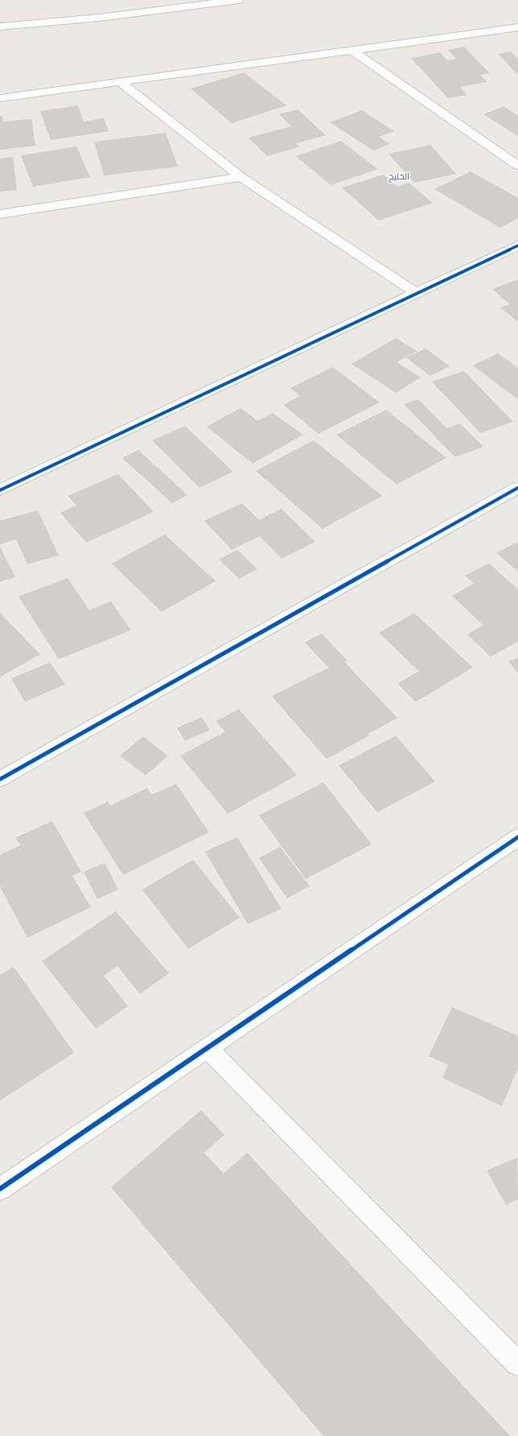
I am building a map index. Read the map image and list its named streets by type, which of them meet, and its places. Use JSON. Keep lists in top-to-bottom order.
{
  "districts": ["الخليج"]
}
